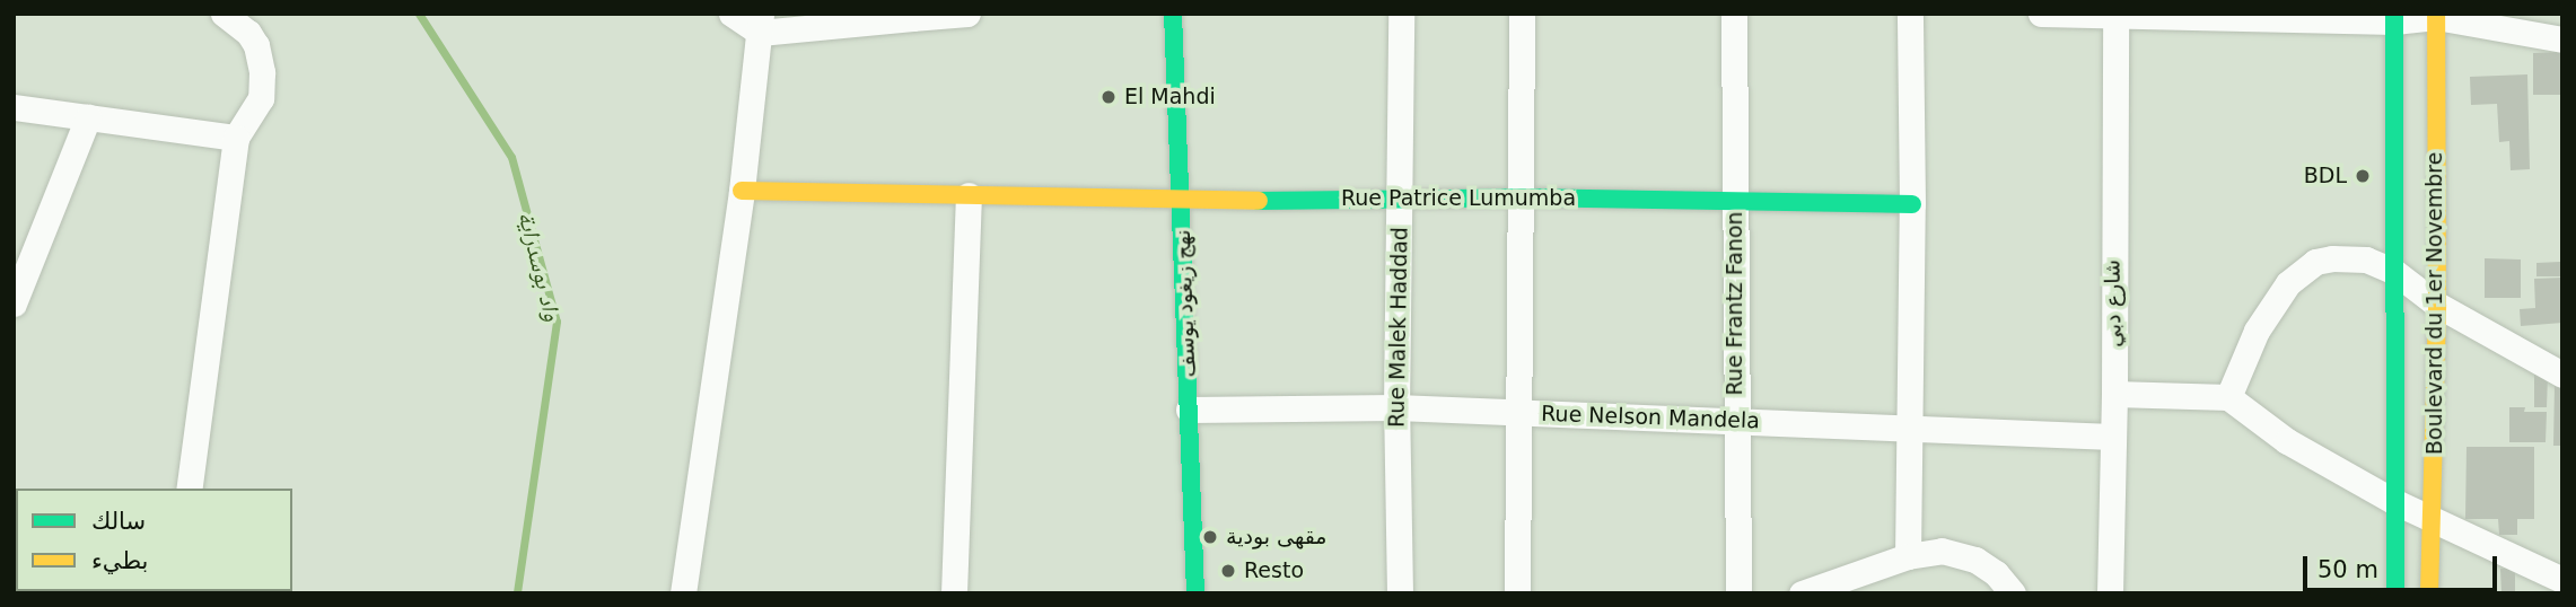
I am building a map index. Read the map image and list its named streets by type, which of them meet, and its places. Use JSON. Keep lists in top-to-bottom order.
{
  "streets": {
    "main road": ["Rue Patrice Lumumba", "نهج زيغود يوسف", "Boulevard du 1er Novembre"],
    "street": [
      "Rue Frantz Fanon",
      "شارع دبي",
      "Rue Malek Haddad",
      "Rue Nelson Mandela"
    ]
  },
  "crossings": [
    ["Rue Patrice Lumumba", "نهج زيغود يوسف"],
    ["Rue Patrice Lumumba", "Rue Frantz Fanon"],
    ["Rue Patrice Lumumba", "Rue Malek Haddad"],
    ["نهج زيغود يوسف", "Rue Nelson Mandela"],
    ["Rue Frantz Fanon", "Rue Nelson Mandela"],
    ["شارع دبي", "Rue Nelson Mandela"],
    ["Rue Malek Haddad", "Rue Nelson Mandela"]
  ],
  "water": ["واد بوسدراية"],
  "places": [
    "El Mahdi",
    "BDL",
    "مقهى بودية",
    "Resto"
  ],
  "legend": ["سالك", "بطيء"],
  "scale_bar": "50 m"
}
